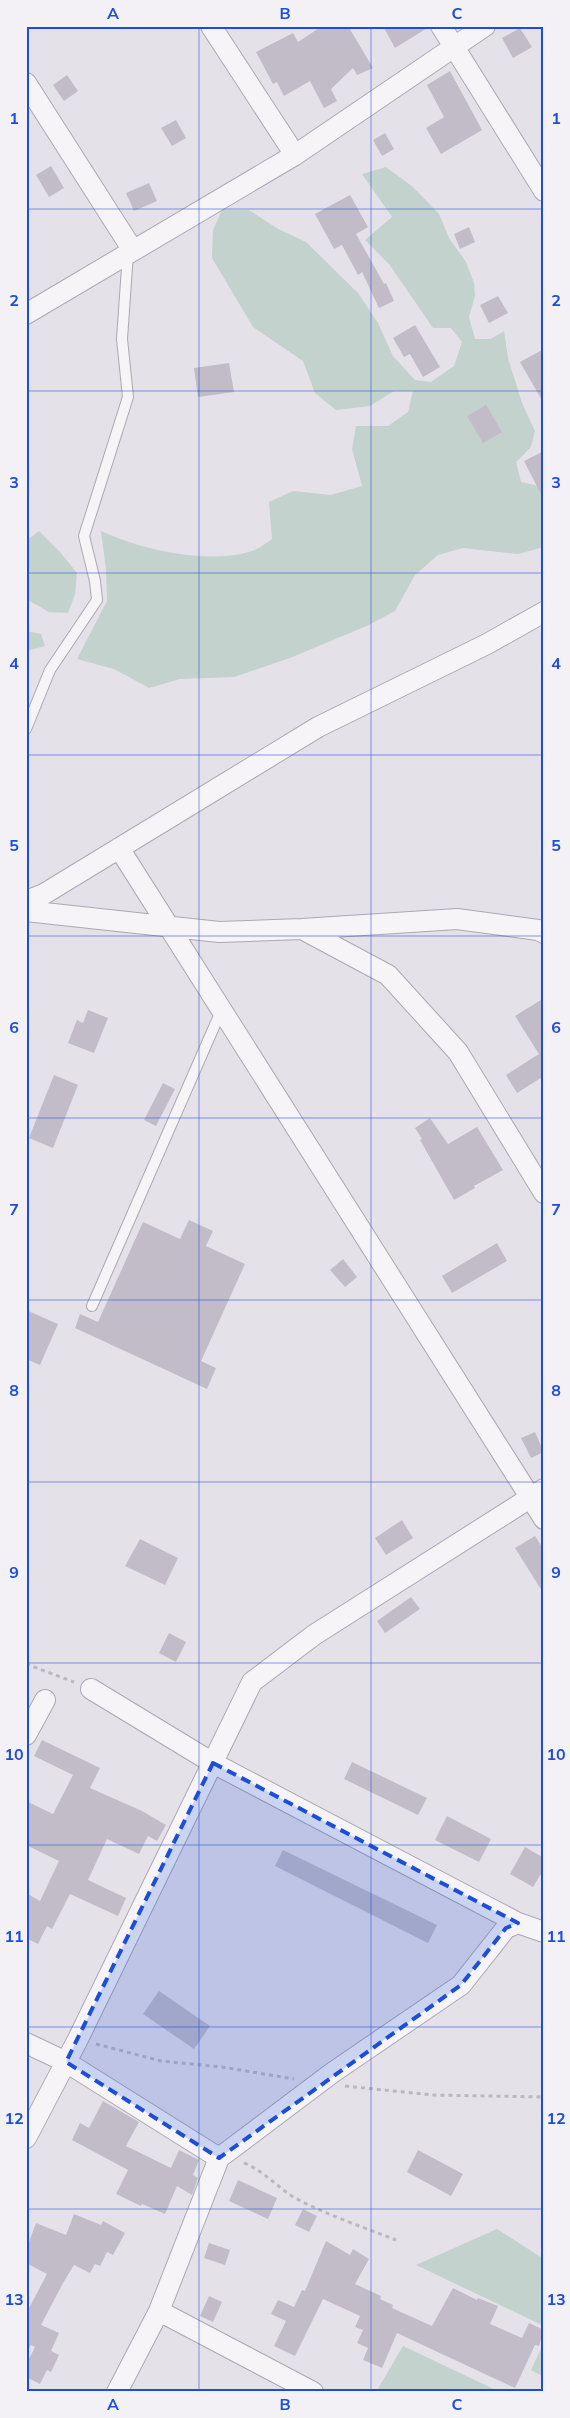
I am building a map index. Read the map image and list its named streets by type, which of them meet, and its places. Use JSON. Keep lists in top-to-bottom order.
{
  "grid": {
    "columns": ["A", "B", "C"],
    "rows": [
      "1",
      "2",
      "3",
      "4",
      "5",
      "6",
      "7",
      "8",
      "9",
      "10",
      "11",
      "12",
      "13"
    ]
  }
}
